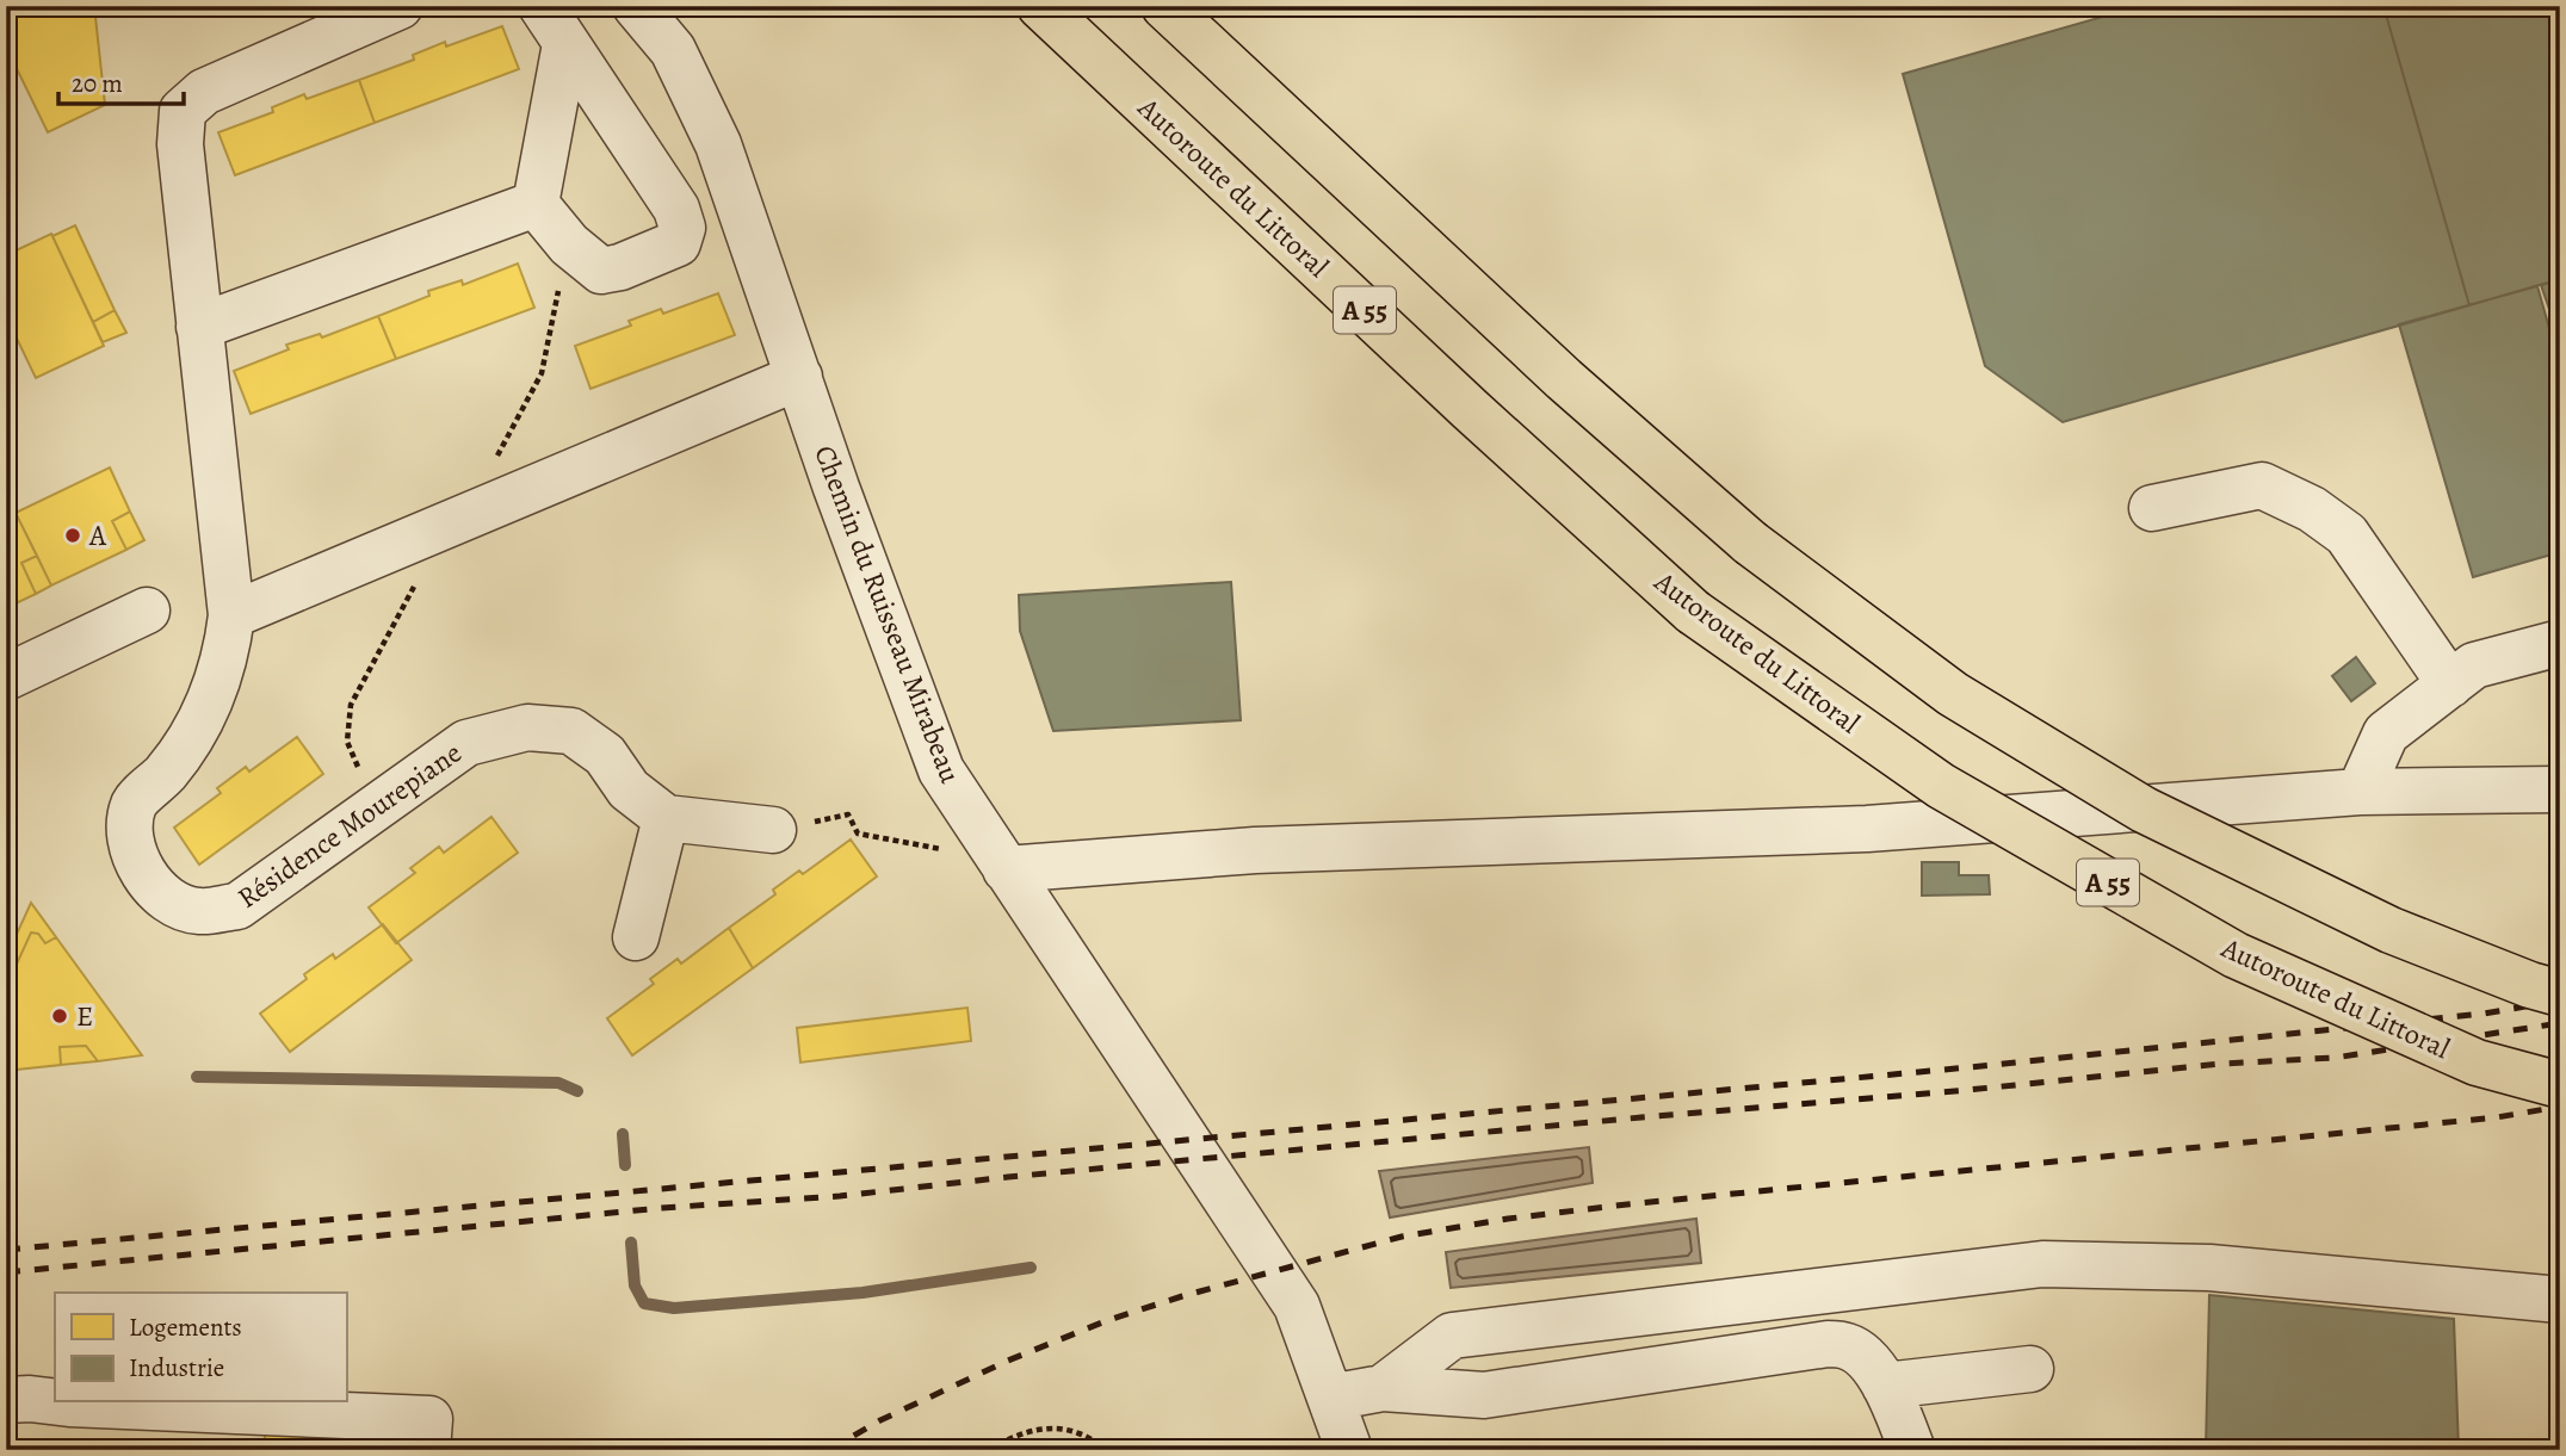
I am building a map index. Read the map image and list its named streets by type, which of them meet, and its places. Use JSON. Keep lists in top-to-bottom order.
{
  "streets": {
    "highway": ["Autoroute du Littoral", "A 55"],
    "street": ["Chemin du Ruisseau Mirabeau", "Résidence Mourepiane"]
  },
  "places": ["A", "E"],
  "legend": ["Logements", "Industrie"],
  "scale_bar": "20 m"
}
